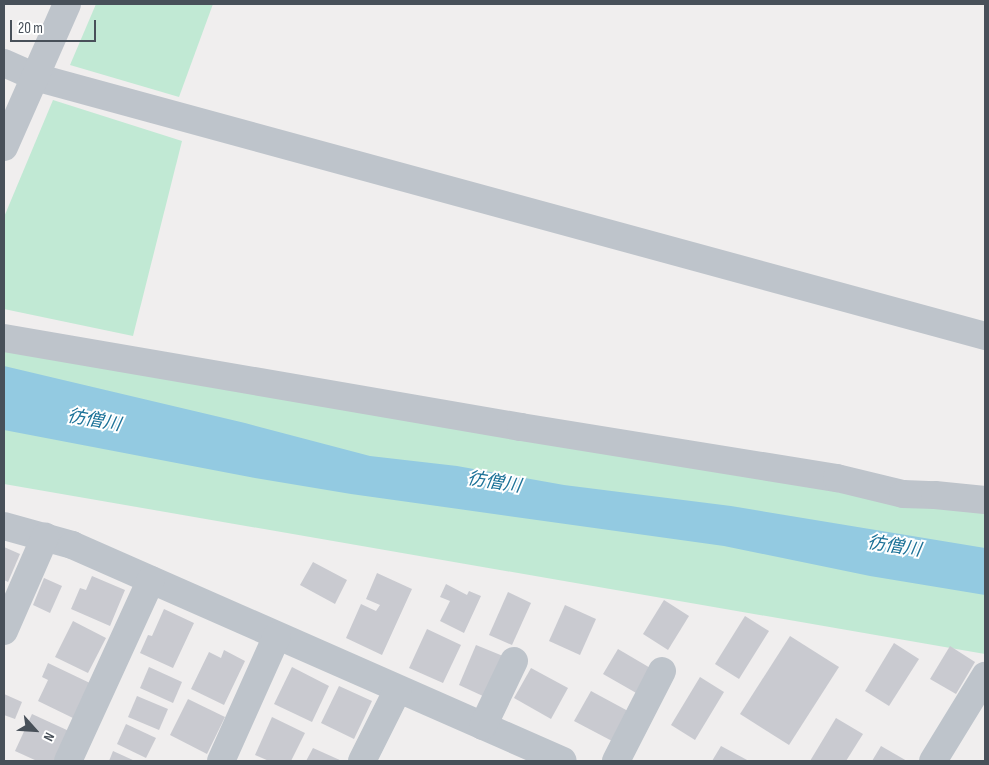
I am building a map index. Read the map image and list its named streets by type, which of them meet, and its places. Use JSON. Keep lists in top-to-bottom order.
{
  "water": ["彷僧川"],
  "scale_bar": "20 m",
  "north": "bottom right"
}
